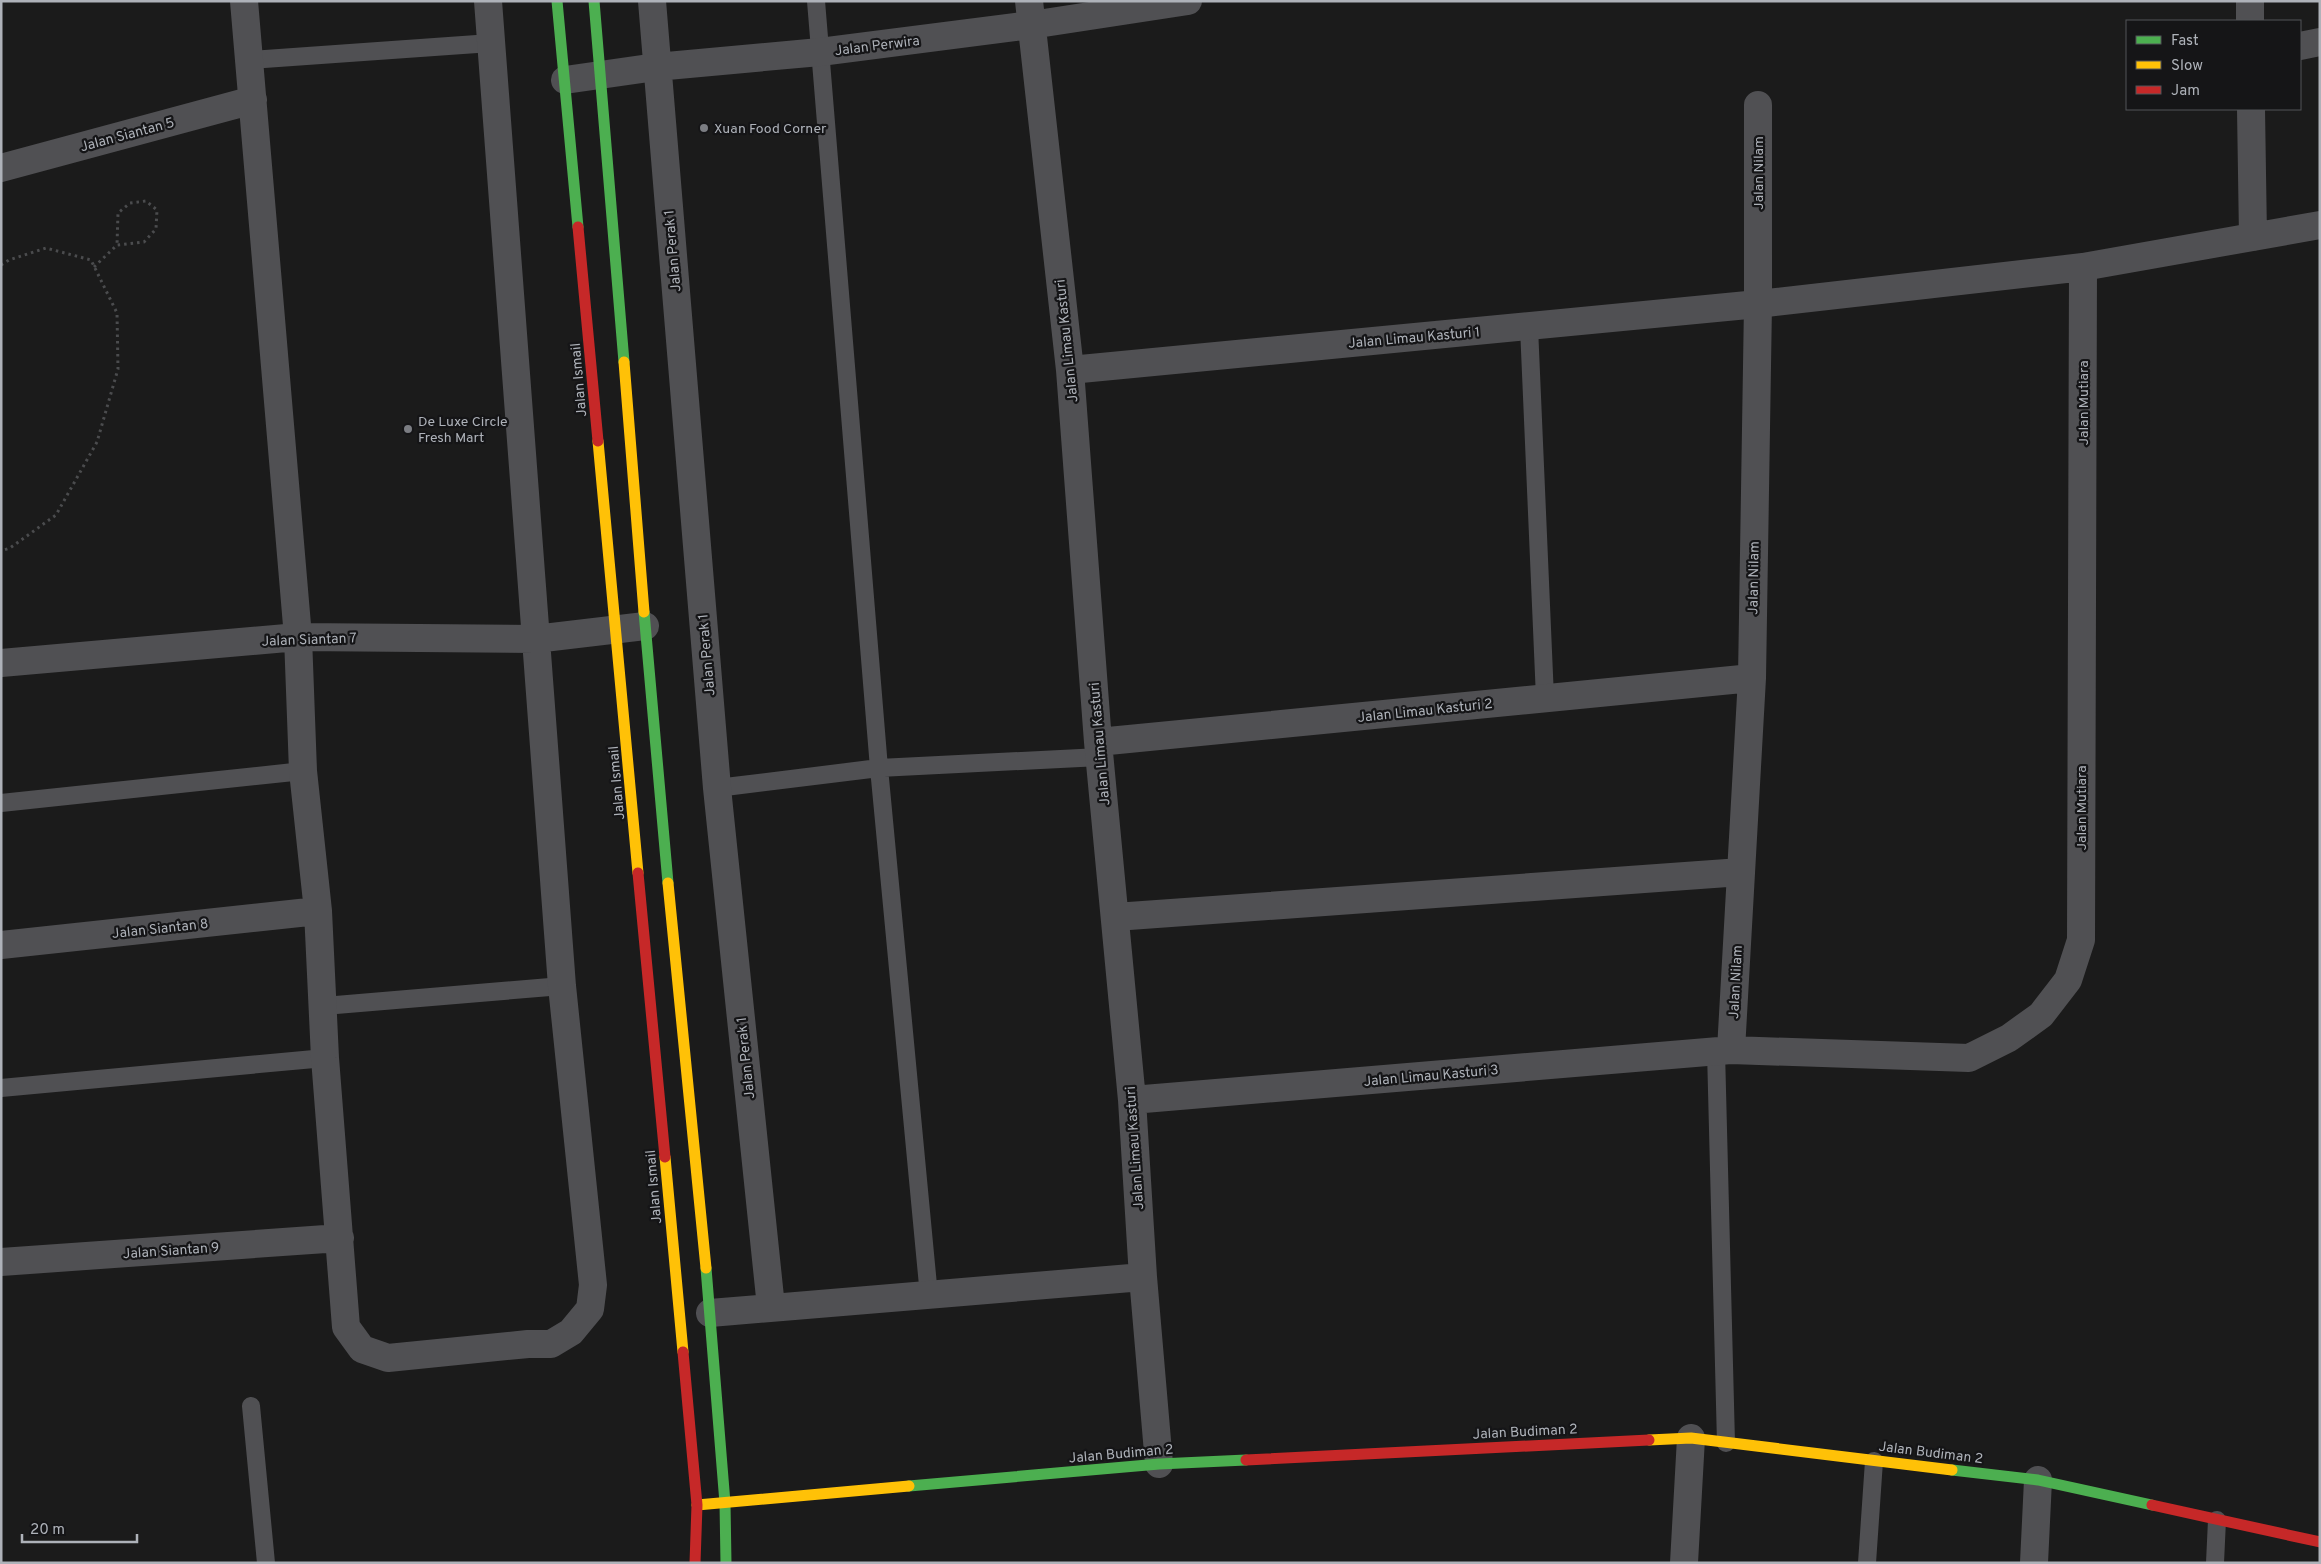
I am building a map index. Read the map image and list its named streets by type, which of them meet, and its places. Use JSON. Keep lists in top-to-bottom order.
{
  "streets": {
    "street": [
      "Jalan Perwira",
      "Jalan Siantan 5",
      "Jalan Nilam",
      "Jalan Perak 1",
      "Jalan Limau Kasturi 1",
      "Jalan Limau Kasturi",
      "Jalan Ismail",
      "Jalan Mutiara",
      "Jalan Siantan 7",
      "Jalan Limau Kasturi 2",
      "Jalan Siantan 8",
      "Jalan Limau Kasturi 3",
      "Jalan Siantan 9",
      "Jalan Budiman 2"
    ]
  },
  "crossings": [
    ["Jalan Perwira", "Jalan Perak 1"],
    ["Jalan Perwira", "Jalan Limau Kasturi"],
    ["Jalan Perwira", "Jalan Ismail"],
    ["Jalan Nilam", "Jalan Limau Kasturi 1"],
    ["Jalan Nilam", "Jalan Mutiara"],
    ["Jalan Nilam", "Jalan Limau Kasturi 2"],
    ["Jalan Nilam", "Jalan Limau Kasturi 3"],
    ["Jalan Limau Kasturi 1", "Jalan Limau Kasturi"],
    ["Jalan Limau Kasturi 1", "Jalan Mutiara"],
    ["Jalan Limau Kasturi", "Jalan Limau Kasturi 2"],
    ["Jalan Limau Kasturi", "Jalan Limau Kasturi 3"],
    ["Jalan Limau Kasturi", "Jalan Budiman 2"],
    ["Jalan Ismail", "Jalan Siantan 7"],
    ["Jalan Ismail", "Jalan Budiman 2"],
    ["Jalan Mutiara", "Jalan Limau Kasturi 3"]
  ],
  "places": ["Xuan Food Corner", "De Luxe Circle Fresh Mart"],
  "legend": ["Fast", "Slow", "Jam"],
  "scale_bar": "20 m"
}
